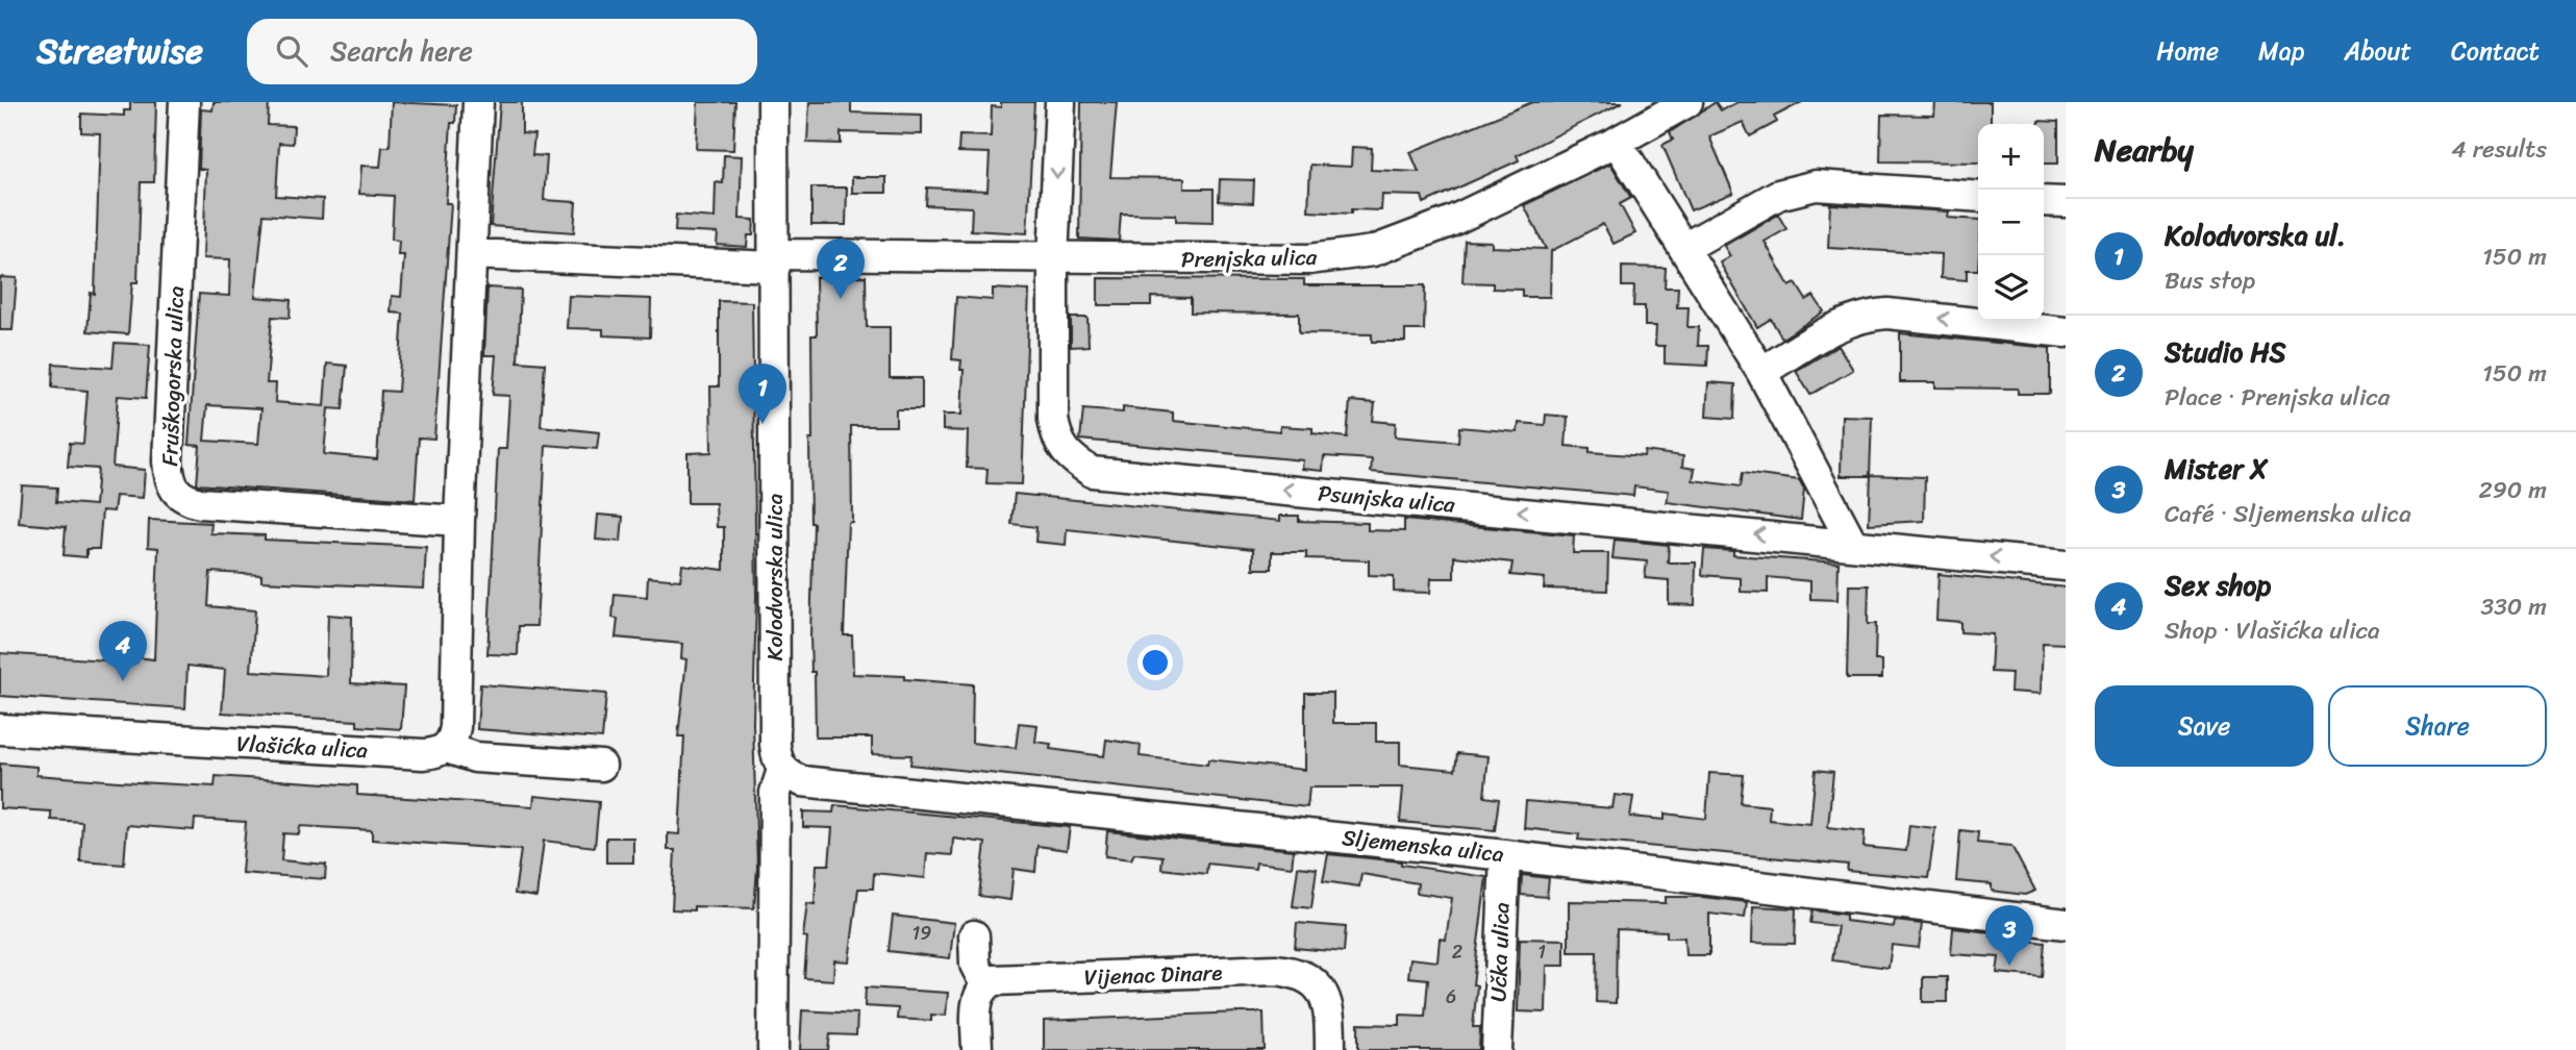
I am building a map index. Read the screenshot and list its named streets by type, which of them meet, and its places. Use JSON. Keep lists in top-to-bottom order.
{
  "streets": {
    "street": [
      "Prenjska ulica",
      "Fruškogorska ulica",
      "Psunjska ulica",
      "Kolodvorska ulica",
      "Vlašićka ulica",
      "Sljemenska ulica",
      "Učka ulica",
      "Vijenac Dinare"
    ]
  },
  "crossings": [
    ["Prenjska ulica", "Psunjska ulica"],
    ["Prenjska ulica", "Kolodvorska ulica"],
    ["Kolodvorska ulica", "Sljemenska ulica"],
    ["Sljemenska ulica", "Učka ulica"]
  ],
  "house_numbers": [
    "19",
    "2",
    "1",
    "6"
  ],
  "page": {
    "header": "Streetwise",
    "search": "Search here",
    "nav": [
      "Home",
      "Map",
      "About",
      "Contact"
    ],
    "heading": ["Nearby", "4 results"],
    "map_buttons": ["+", "−"],
    "list": [
      {
        "mark": "1",
        "name": "Kolodvorska ul.",
        "note": "Bus stop",
        "value": "150 m"
      },
      {
        "mark": "2",
        "name": "Studio HS",
        "note": "Place · Prenjska ulica",
        "value": "150 m"
      },
      {
        "mark": "3",
        "name": "Mister X",
        "note": "Café · Sljemenska ulica",
        "value": "290 m"
      },
      {
        "mark": "4",
        "name": "Sex shop",
        "note": "Shop · Vlašićka ulica",
        "value": "330 m"
      }
    ],
    "pins": [
      "2",
      "1",
      "4",
      "3"
    ],
    "buttons": ["Save", "Share"]
  }
}
